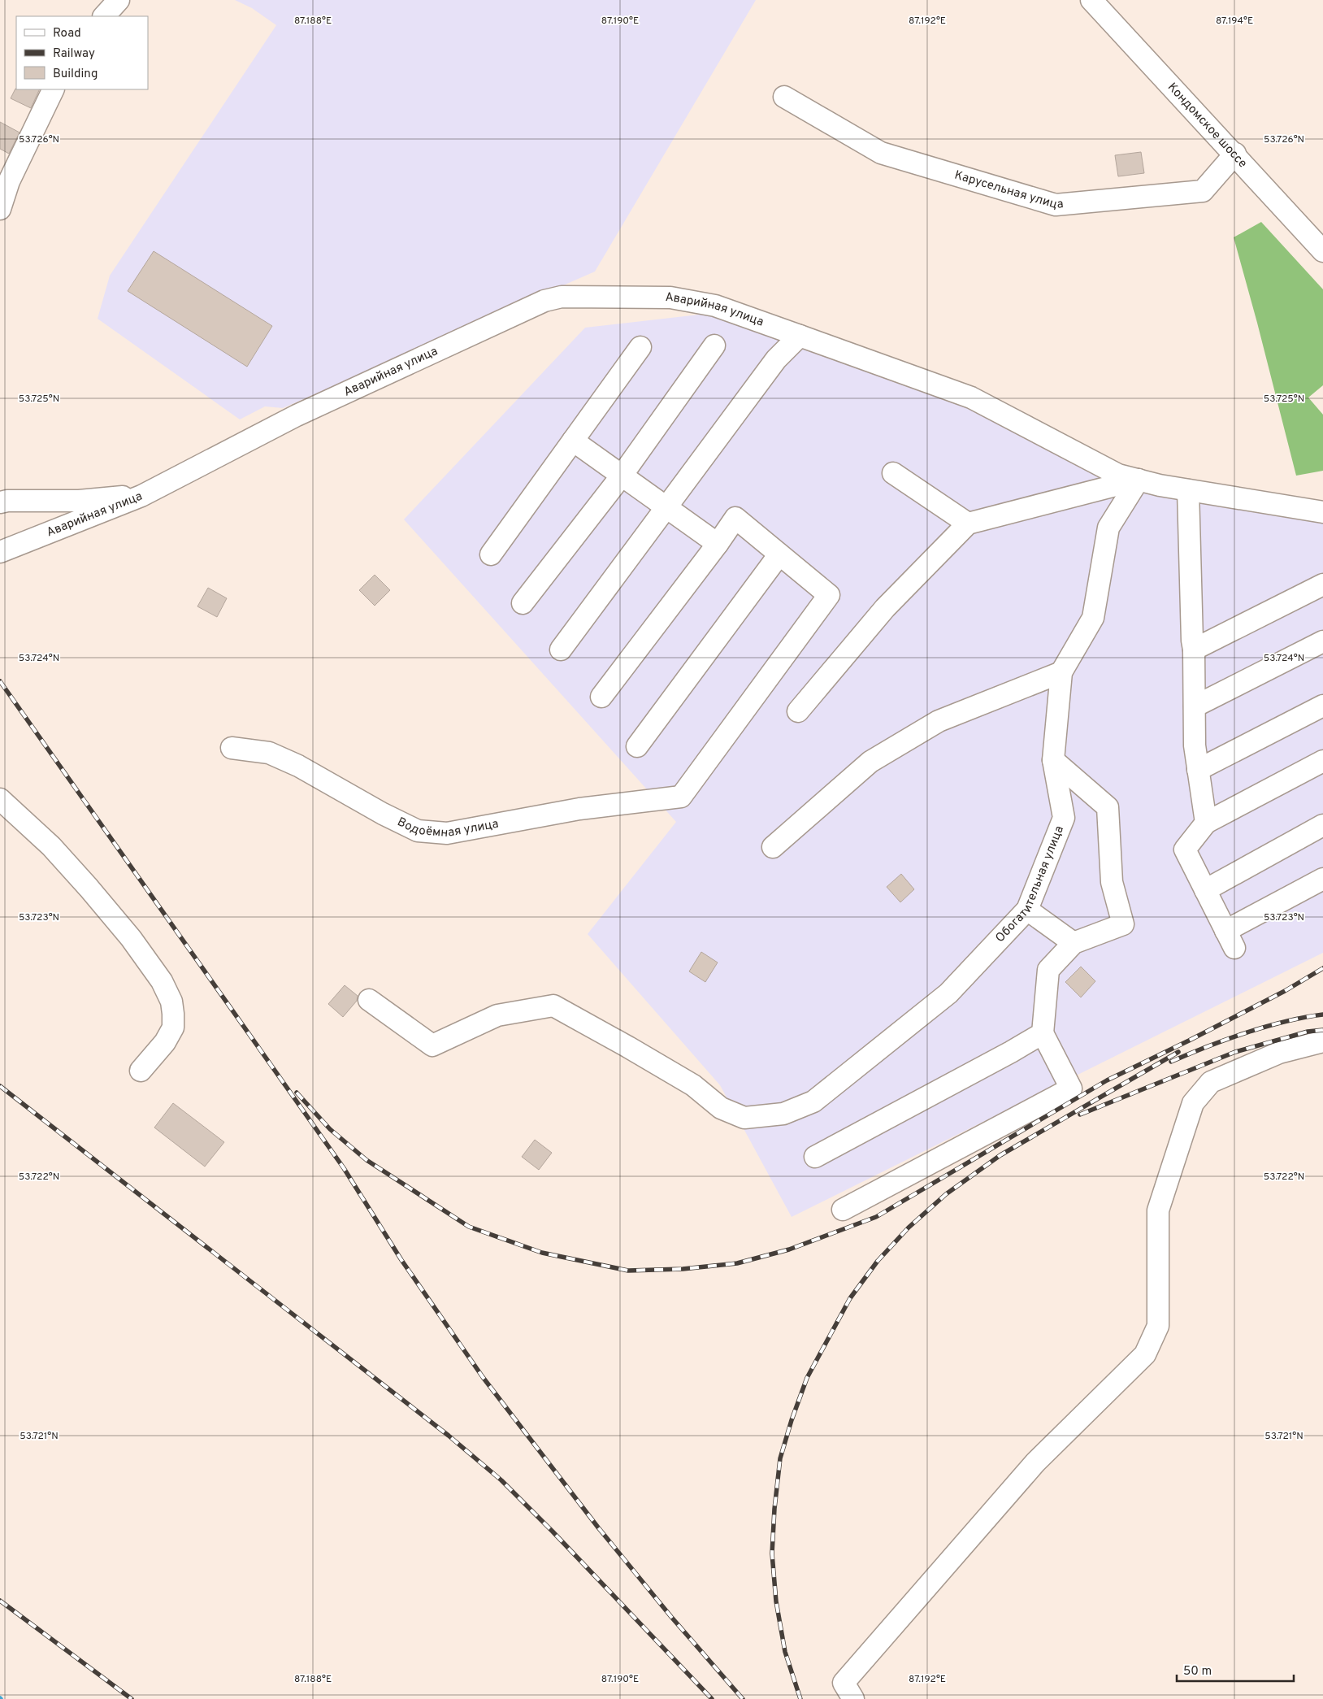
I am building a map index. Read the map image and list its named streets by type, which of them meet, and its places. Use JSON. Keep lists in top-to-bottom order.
{
  "streets": {
    "street": [
      "Кондомское шоссе",
      "Карусельная улица",
      "Аварийная улица",
      "Водоёмная улица",
      "Обогатительная улица"
    ]
  },
  "crossings": [
    ["Кондомское шоссе", "Карусельная улица"],
    ["Аварийная улица", "Обогатительная улица"]
  ],
  "legend": ["Road", "Railway", "Building"],
  "scale_bar": "50 m",
  "coordinates": [
    "87.188°E",
    "87.190°E",
    "87.192°E",
    "87.194°E",
    "53.726°N",
    "53.725°N",
    "53.724°N",
    "53.723°N",
    "53.722°N",
    "53.721°N"
  ]
}
